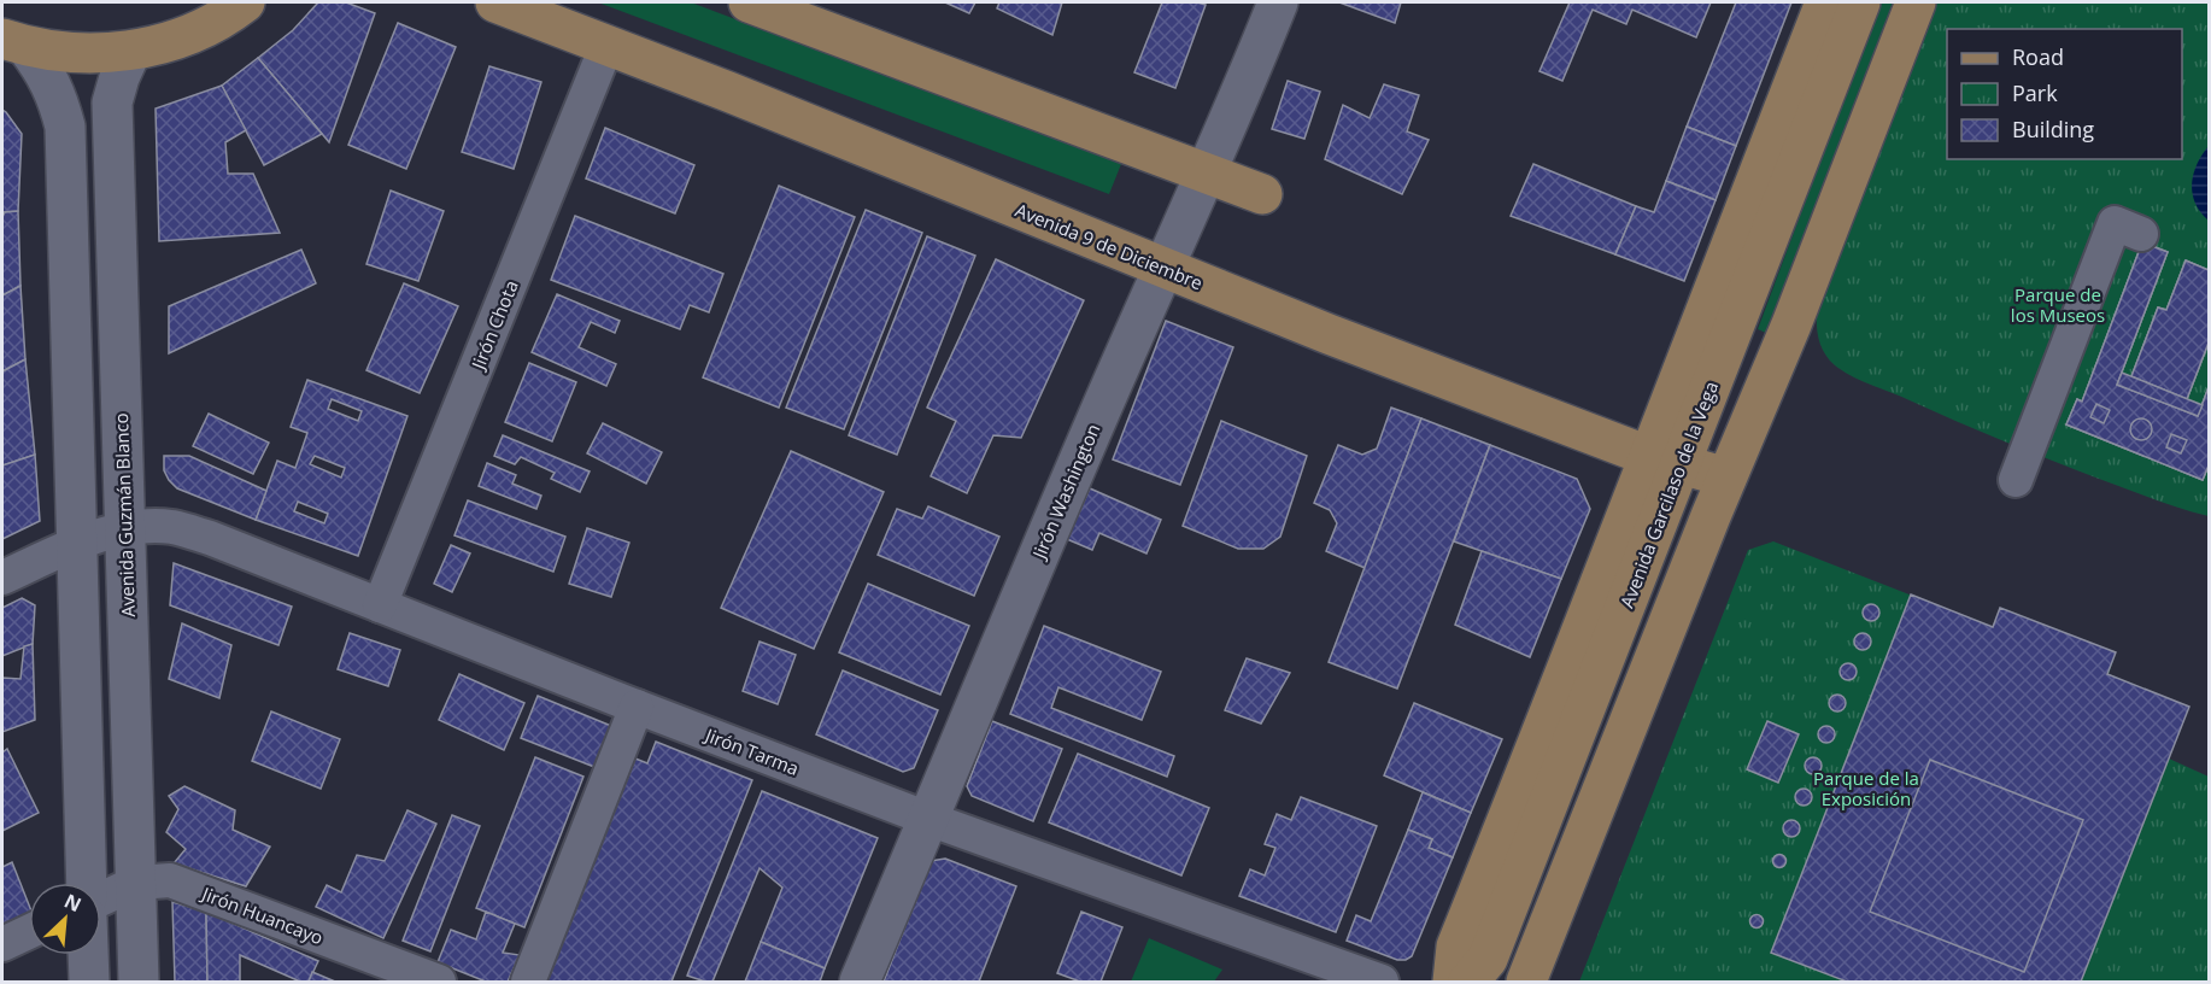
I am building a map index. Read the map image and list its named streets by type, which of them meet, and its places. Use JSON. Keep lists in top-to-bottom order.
{
  "streets": {
    "main road": [
      "Avenida 9 de Diciembre",
      "Jirón Washington",
      "Avenida Garcilaso de la Vega",
      "Avenida Guzmán Blanco"
    ],
    "street": ["Jirón Chota", "Jirón Tarma", "Jirón Huancayo"]
  },
  "crossings": [
    ["Avenida 9 de Diciembre", "Jirón Chota"],
    ["Avenida 9 de Diciembre", "Jirón Washington"],
    ["Avenida 9 de Diciembre", "Avenida Garcilaso de la Vega"],
    ["Jirón Chota", "Jirón Tarma"],
    ["Jirón Washington", "Jirón Tarma"],
    ["Avenida Guzmán Blanco", "Jirón Tarma"],
    ["Avenida Guzmán Blanco", "Jirón Huancayo"]
  ],
  "parks": ["Parque de los Museos", "Parque de la Exposición"],
  "legend": ["Road", "Park", "Building"],
  "north": "top right"
}
